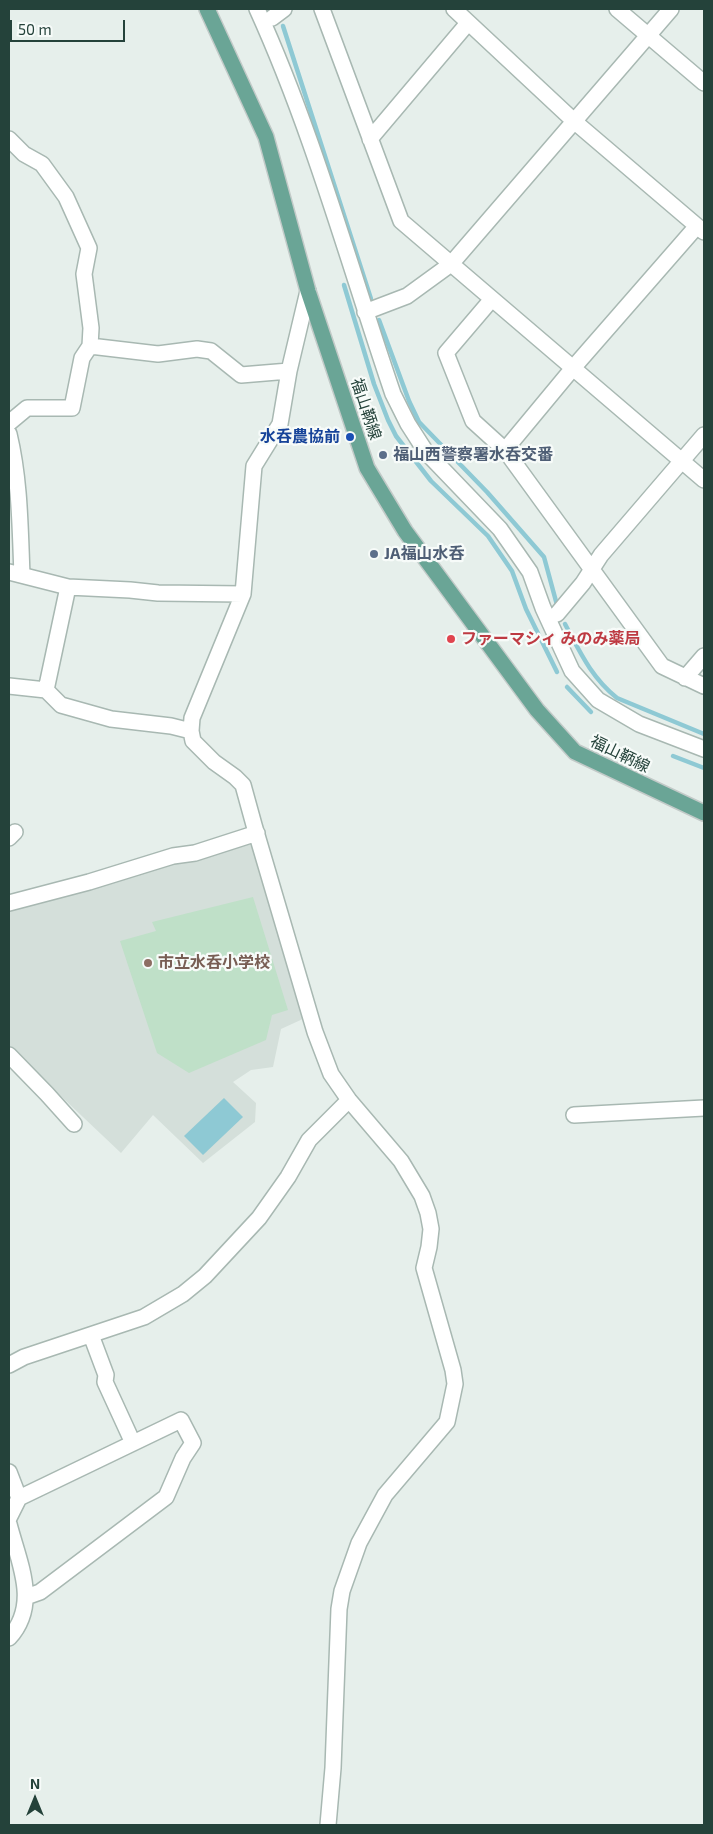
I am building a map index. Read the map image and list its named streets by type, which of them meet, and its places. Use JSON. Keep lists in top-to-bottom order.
{
  "streets": {
    "main road": ["福山鞆線"]
  },
  "places": [
    "水呑農協前",
    "福山西警察署水呑交番",
    "JA福山水呑",
    "ファーマシィ みのみ薬局",
    "市立水呑小学校"
  ],
  "scale_bar": "50 m",
  "north": "top"
}
